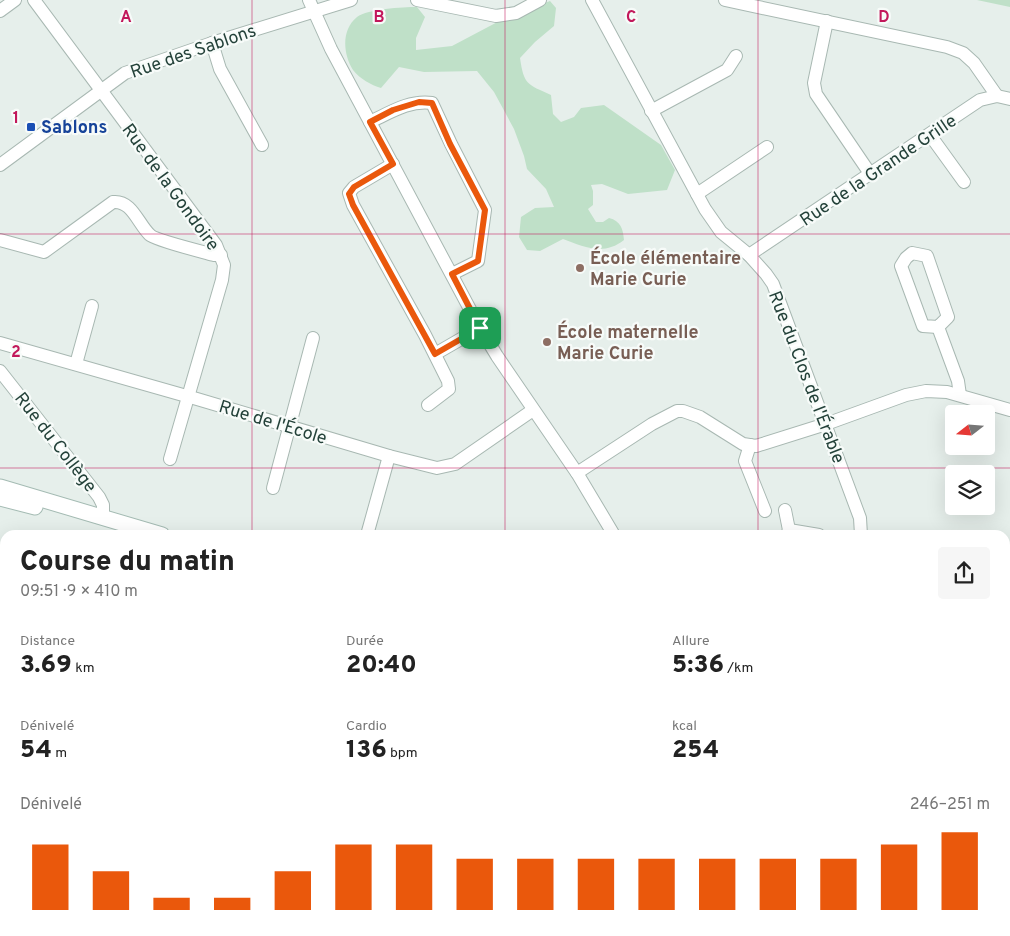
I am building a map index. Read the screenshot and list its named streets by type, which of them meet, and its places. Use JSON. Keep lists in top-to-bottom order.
{
  "streets": {
    "street": [
      "Rue des Sablons",
      "Rue de la Grande Grille",
      "Rue de la Gondoire",
      "Rue du Clos de l'Érable",
      "Rue de l'École",
      "Rue du Collège"
    ]
  },
  "crossings": [
    ["Rue des Sablons", "Rue de la Gondoire"],
    ["Rue de la Grande Grille", "Rue du Clos de l'Érable"],
    ["Rue de la Gondoire", "Rue de l'École"]
  ],
  "places": {
    "transit": ["Sablons"],
    "other": ["École élémentaire Marie Curie", "École maternelle Marie Curie"]
  },
  "north": "left",
  "page": {
    "heading": ["Course du matin", "09:51 · 9 × 410 m"],
    "stats": [
      ["Distance", "3.69 km"],
      ["Durée", "20:40"],
      ["Allure", "5:36 /km"],
      ["Dénivelé", "54 m"],
      ["Cardio", "136 bpm"],
      ["kcal", "254"]
    ],
    "chart": ["Dénivelé", "246–251 m"]
  },
  "grid": {
    "columns": [
      "A",
      "B",
      "C",
      "D"
    ],
    "rows": ["1", "2"]
  }
}
